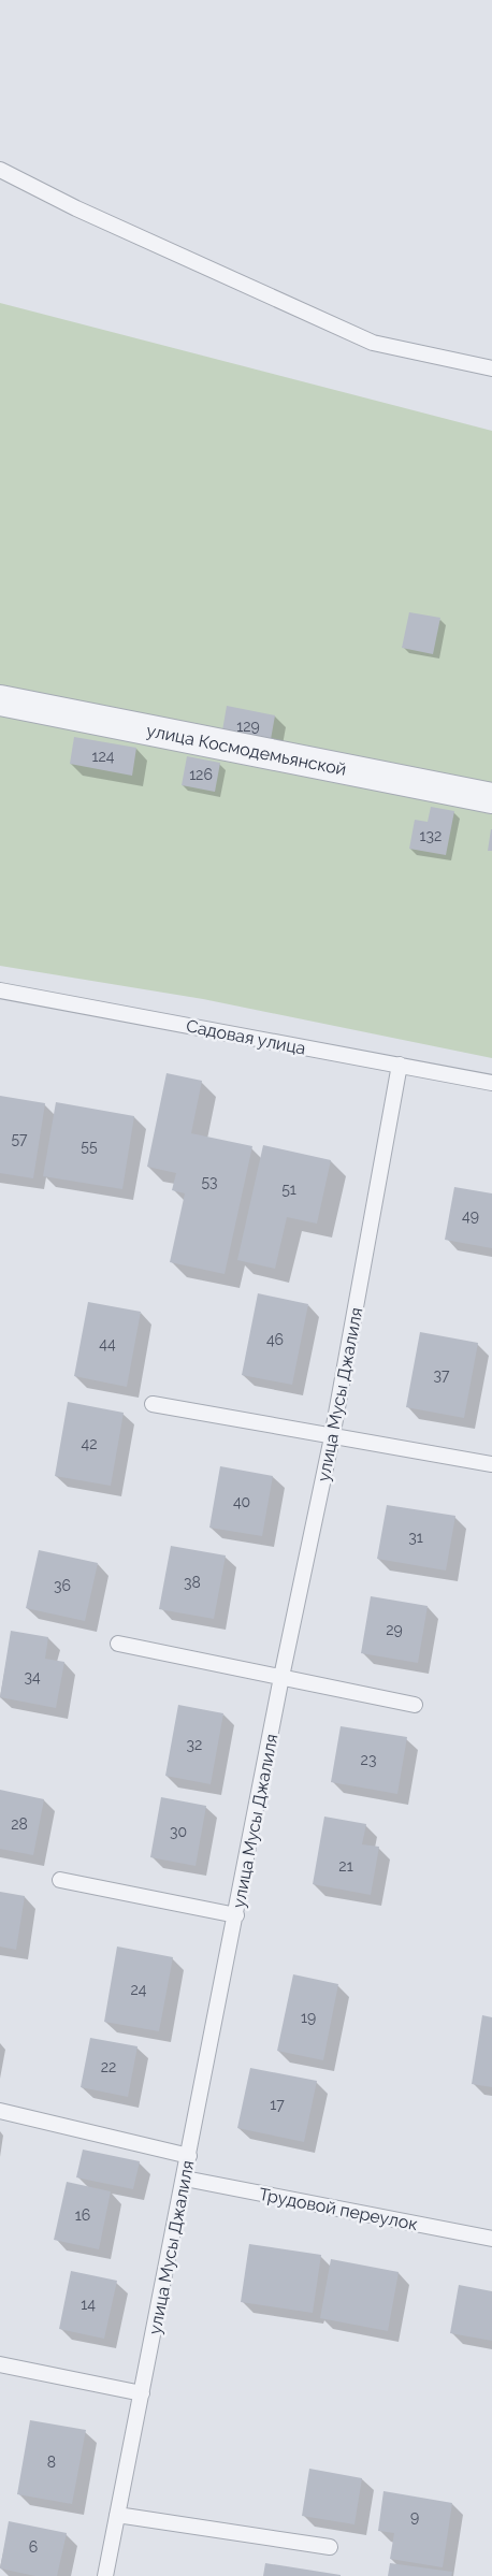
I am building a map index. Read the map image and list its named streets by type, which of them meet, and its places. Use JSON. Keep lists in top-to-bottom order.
{
  "streets": {
    "street": ["улица Космодемьянской"],
    "lane": ["Садовая улица", "улица Мусы Джалиля", "Трудовой переулок"]
  },
  "crossings": [
    ["Садовая улица", "улица Мусы Джалиля"],
    ["улица Мусы Джалиля", "Трудовой переулок"]
  ],
  "house_numbers": [
    "129",
    "124",
    "126",
    "132",
    "57",
    "55",
    "53",
    "51",
    "49",
    "46",
    "44",
    "37",
    "42",
    "40",
    "31",
    "38",
    "36",
    "29",
    "34",
    "32",
    "23",
    "28",
    "30",
    "21",
    "24",
    "19",
    "22",
    "17",
    "16",
    "14",
    "8",
    "9",
    "6"
  ]
}
